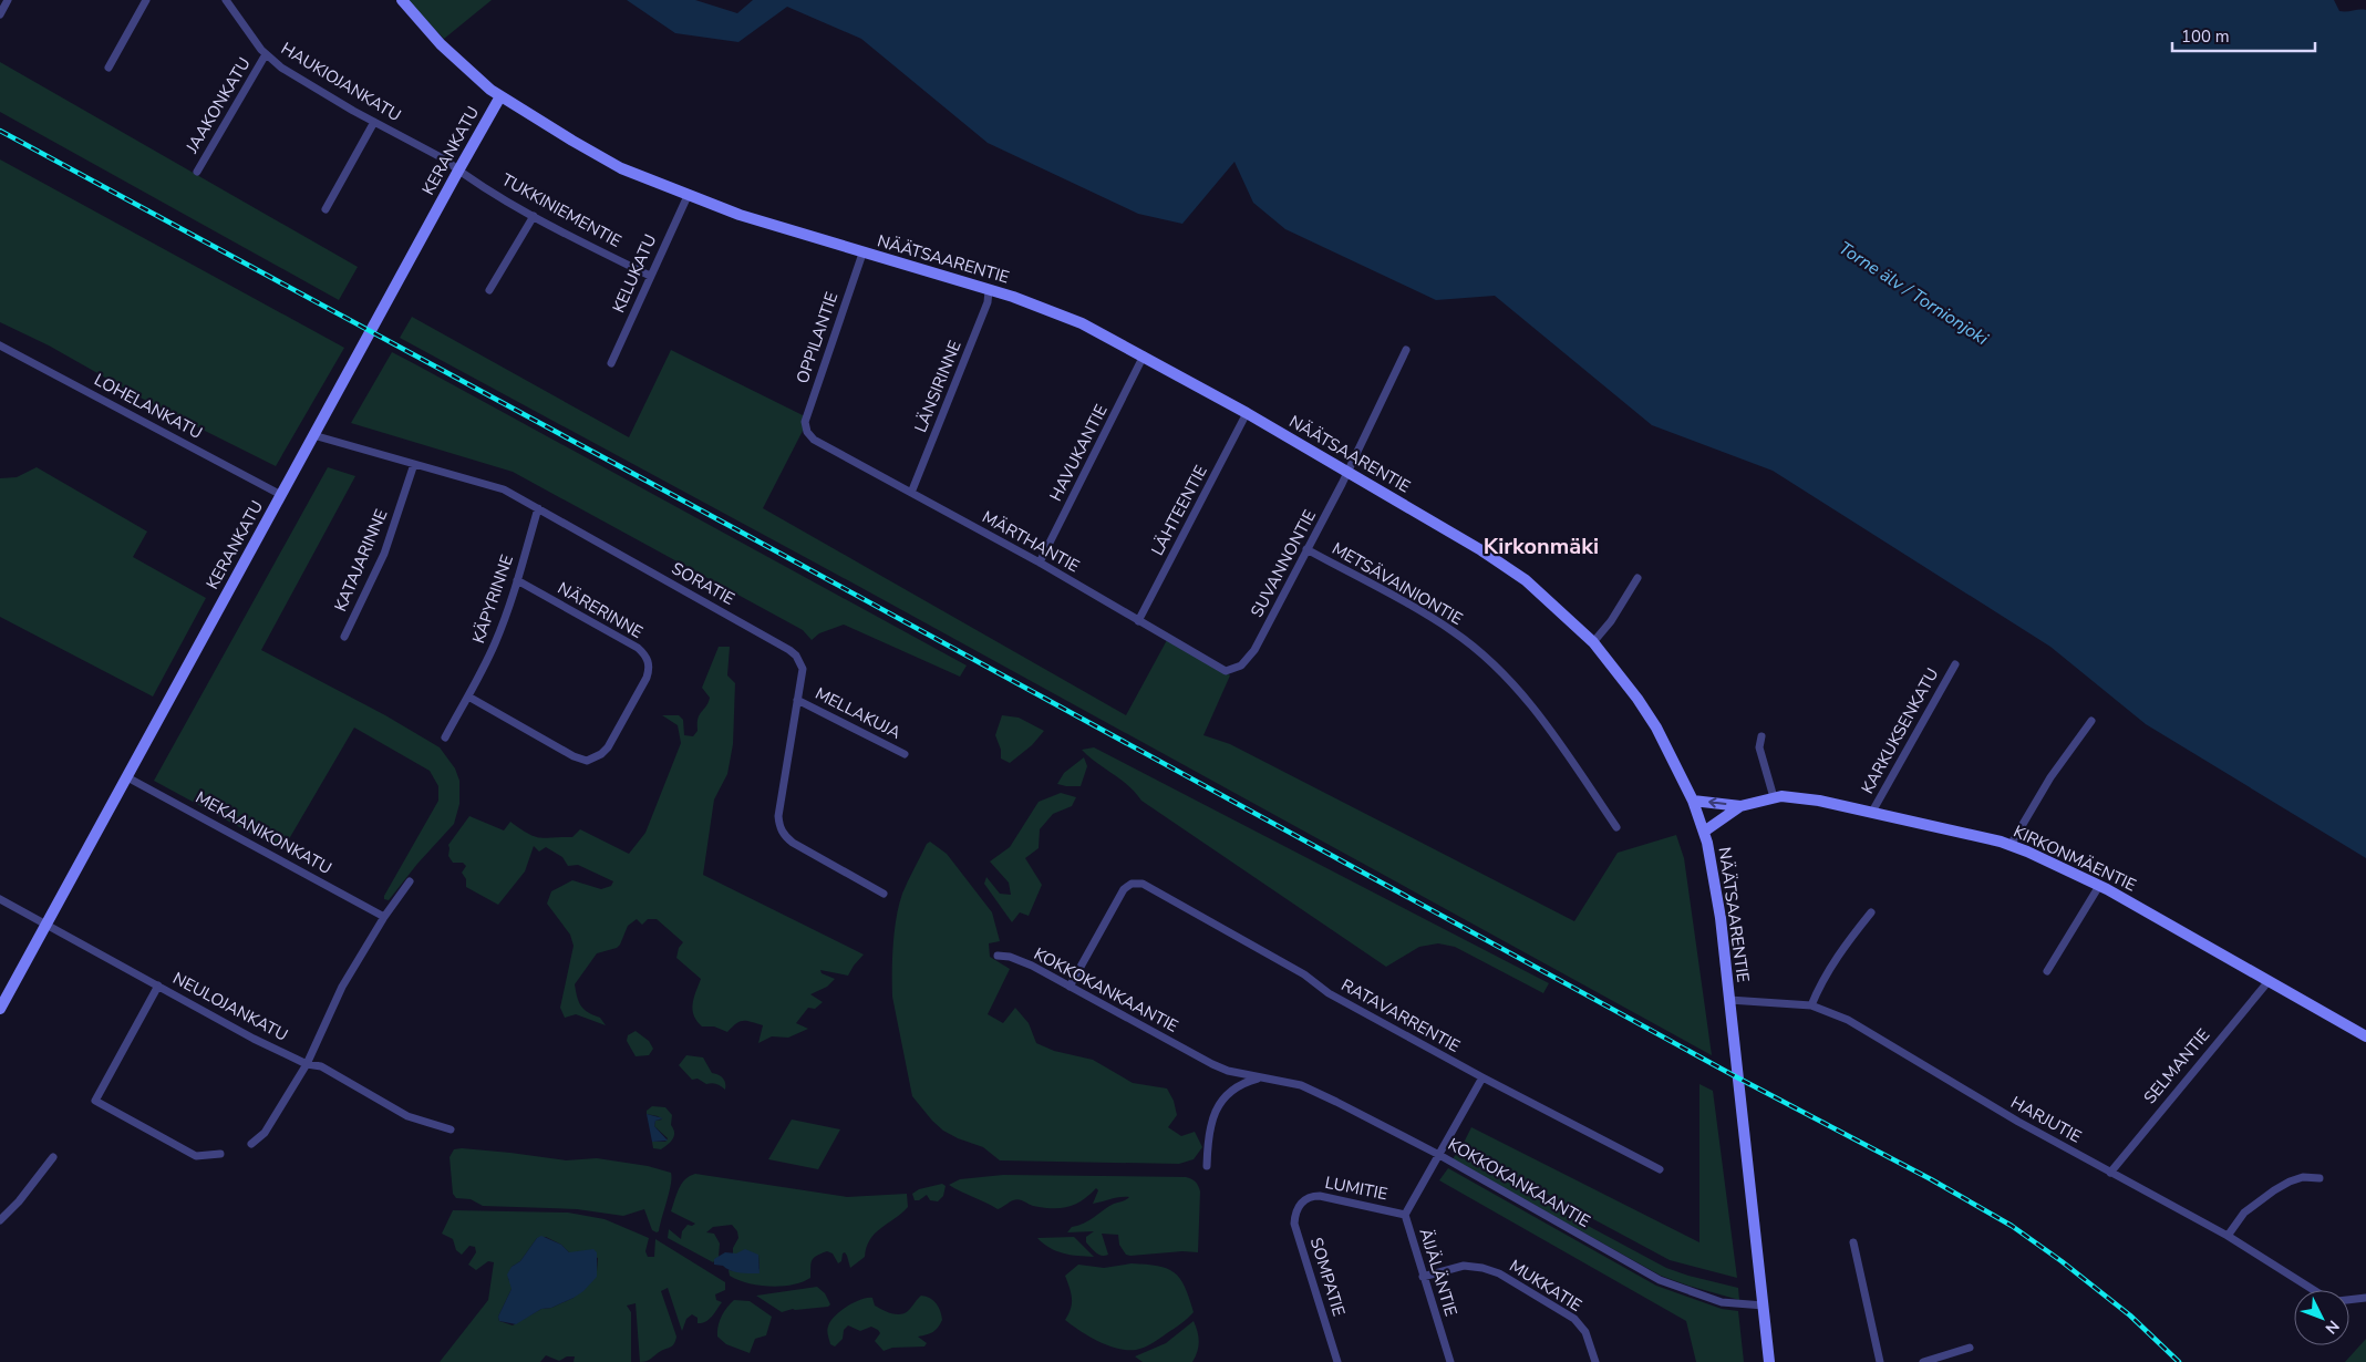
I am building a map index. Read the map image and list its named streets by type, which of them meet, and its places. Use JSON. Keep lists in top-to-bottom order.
{
  "streets": {
    "street": [
      "HAUKIOJANKATU",
      "JAAKONKATU",
      "KERANKATU",
      "TUKKINIEMENTIE",
      "NÄÄTSAARENTIE",
      "KELUKATU",
      "OPPILANTIE",
      "LÄNSIRINNE",
      "LOHELANKATU",
      "HAVUKANTIE",
      "LÄHTEENTIE",
      "MÄRTHANTIE",
      "KATAJARINNE",
      "SUVANNONTIE",
      "SORATIE",
      "METSÄVAINIONTIE",
      "KÄPYRINNE",
      "NÄRERINNE",
      "MELLAKUJA",
      "KARKUKSENKATU",
      "MEKAANIKONKATU",
      "KIRKONMÄENTIE",
      "KOKKOKANKAANTIE",
      "NEULOJANKATU",
      "RATAVARRENTIE",
      "SELMANTIE",
      "HARJUTIE",
      "LUMITIE",
      "ÄIJÄLÄNTIE",
      "SOMPATIE",
      "MUKKATIE"
    ]
  },
  "crossings": [
    ["HAUKIOJANKATU", "JAAKONKATU"],
    ["HAUKIOJANKATU", "KERANKATU"],
    ["HAUKIOJANKATU", "TUKKINIEMENTIE"],
    ["KERANKATU", "TUKKINIEMENTIE"],
    ["KERANKATU", "NÄÄTSAARENTIE"],
    ["KERANKATU", "LOHELANKATU"],
    ["KERANKATU", "SORATIE"],
    ["KERANKATU", "MEKAANIKONKATU"],
    ["KERANKATU", "NEULOJANKATU"],
    ["TUKKINIEMENTIE", "KELUKATU"],
    ["NÄÄTSAARENTIE", "KELUKATU"],
    ["NÄÄTSAARENTIE", "OPPILANTIE"],
    ["NÄÄTSAARENTIE", "LÄNSIRINNE"],
    ["NÄÄTSAARENTIE", "HAVUKANTIE"],
    ["NÄÄTSAARENTIE", "LÄHTEENTIE"],
    ["NÄÄTSAARENTIE", "SUVANNONTIE"],
    ["NÄÄTSAARENTIE", "KIRKONMÄENTIE"],
    ["NÄÄTSAARENTIE", "KOKKOKANKAANTIE"],
    ["NÄÄTSAARENTIE", "HARJUTIE"],
    ["OPPILANTIE", "MÄRTHANTIE"],
    ["LÄNSIRINNE", "MÄRTHANTIE"],
    ["HAVUKANTIE", "MÄRTHANTIE"],
    ["LÄHTEENTIE", "MÄRTHANTIE"],
    ["MÄRTHANTIE", "SUVANNONTIE"],
    ["KATAJARINNE", "SORATIE"],
    ["SUVANNONTIE", "METSÄVAINIONTIE"],
    ["SORATIE", "KÄPYRINNE"],
    ["SORATIE", "MELLAKUJA"],
    ["KÄPYRINNE", "NÄRERINNE"],
    ["KARKUKSENKATU", "KIRKONMÄENTIE"],
    ["KIRKONMÄENTIE", "SELMANTIE"],
    ["KOKKOKANKAANTIE", "RATAVARRENTIE"],
    ["KOKKOKANKAANTIE", "ÄIJÄLÄNTIE"],
    ["RATAVARRENTIE", "ÄIJÄLÄNTIE"],
    ["SELMANTIE", "HARJUTIE"],
    ["LUMITIE", "ÄIJÄLÄNTIE"],
    ["LUMITIE", "SOMPATIE"],
    ["ÄIJÄLÄNTIE", "MUKKATIE"]
  ],
  "districts": ["Kirkonmäki"],
  "water": ["Torne älv / Tornionjoki"],
  "scale_bar": "100 m",
  "north": "bottom right"
}
